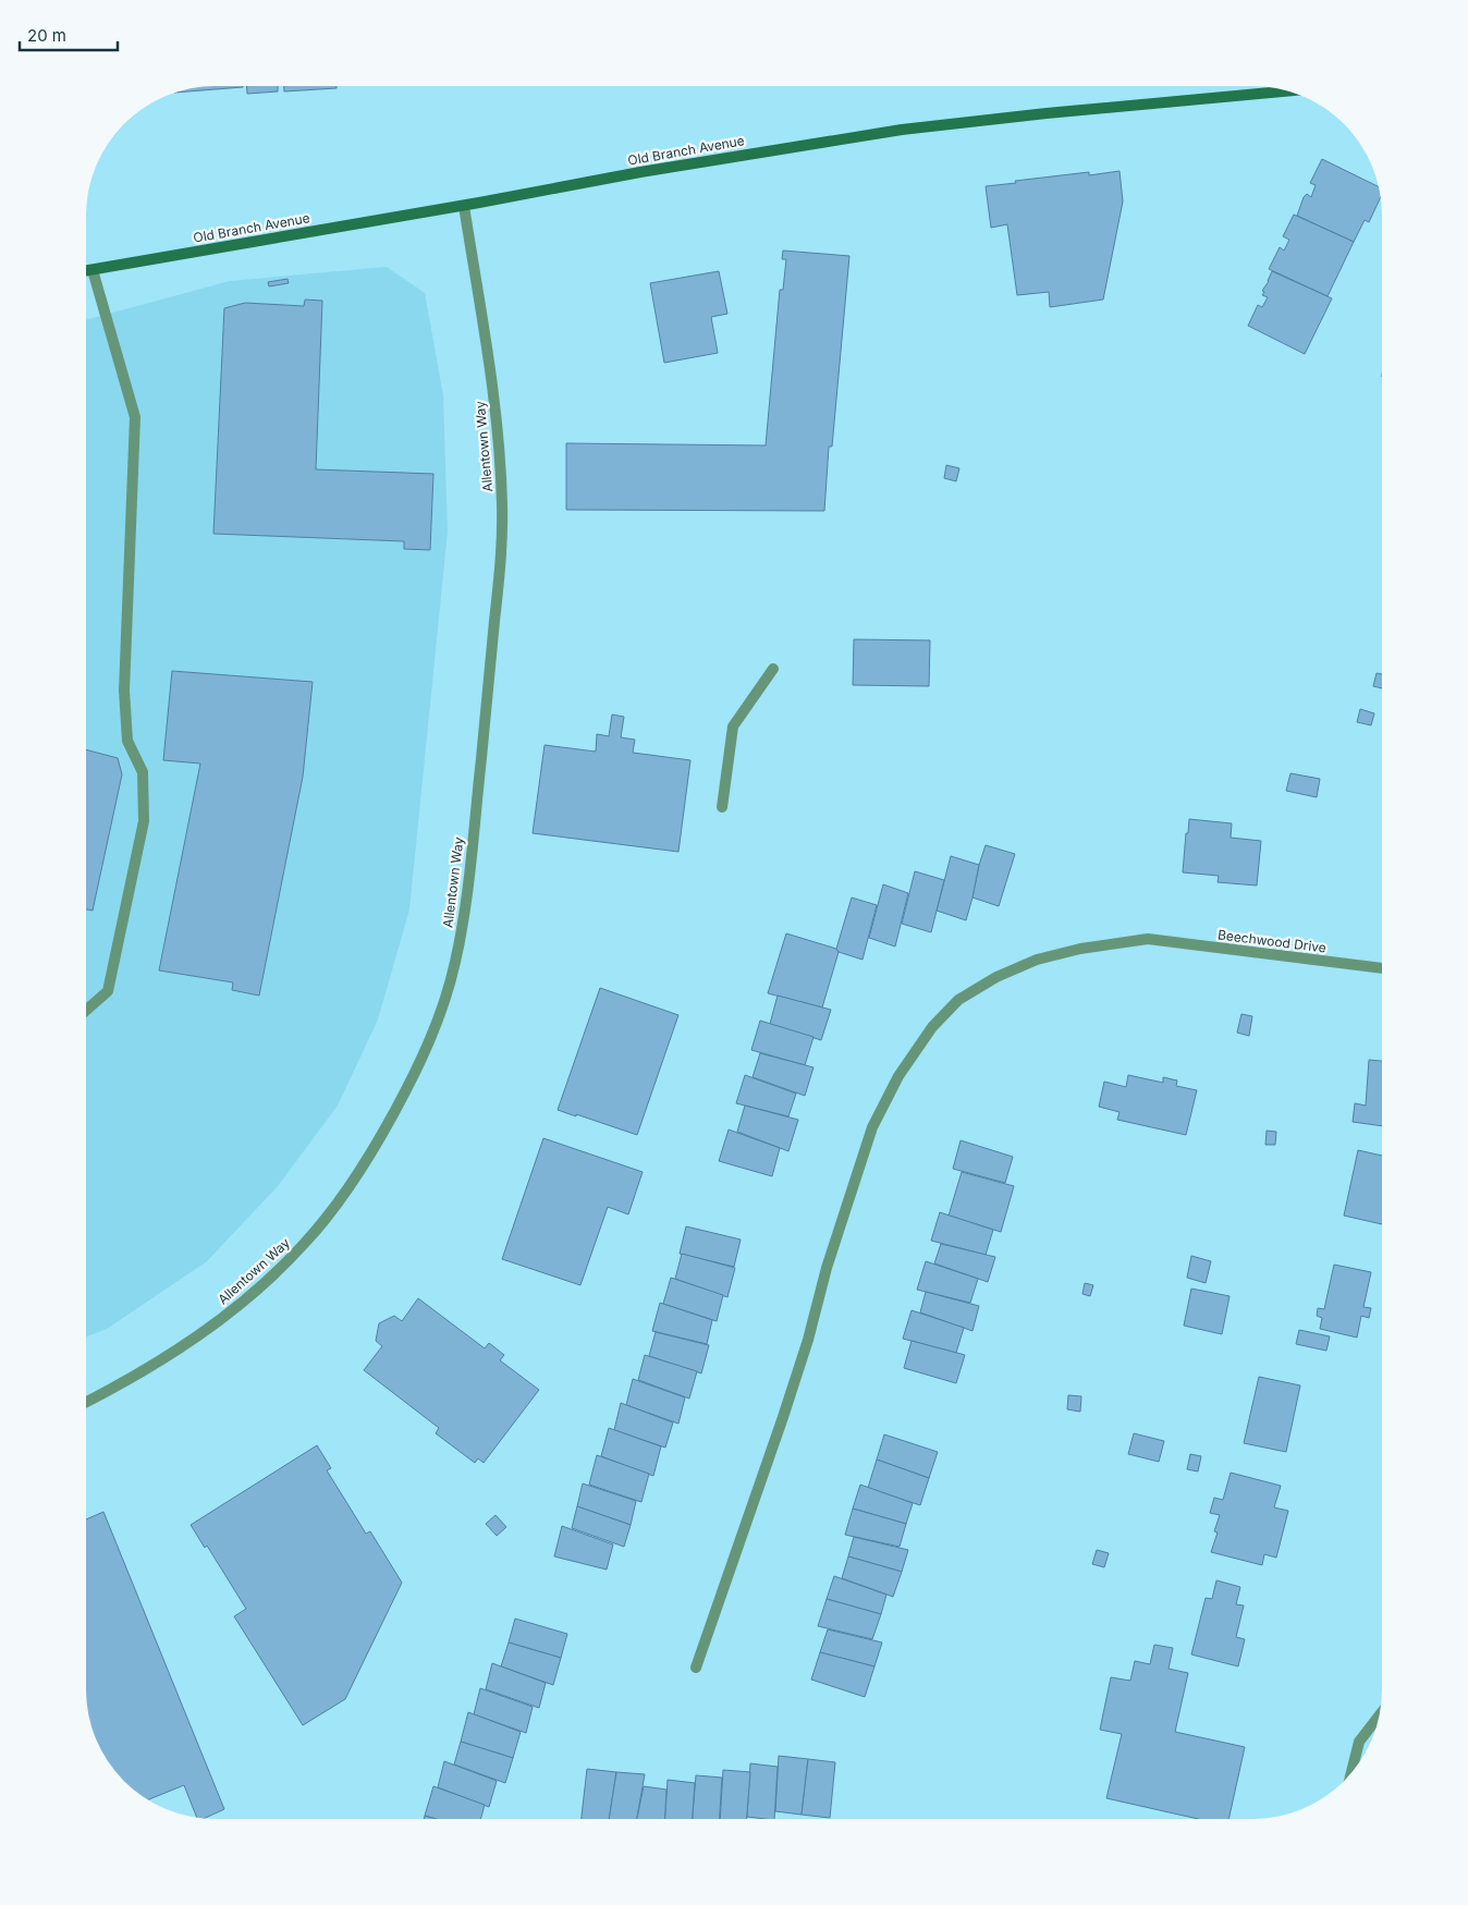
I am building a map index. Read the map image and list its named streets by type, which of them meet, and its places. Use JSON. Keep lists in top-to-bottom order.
{
  "streets": {
    "main road": ["Old Branch Avenue"],
    "street": ["Allentown Way", "Beechwood Drive"]
  },
  "crossings": [
    ["Old Branch Avenue", "Allentown Way"]
  ],
  "scale_bar": "20 m"
}
